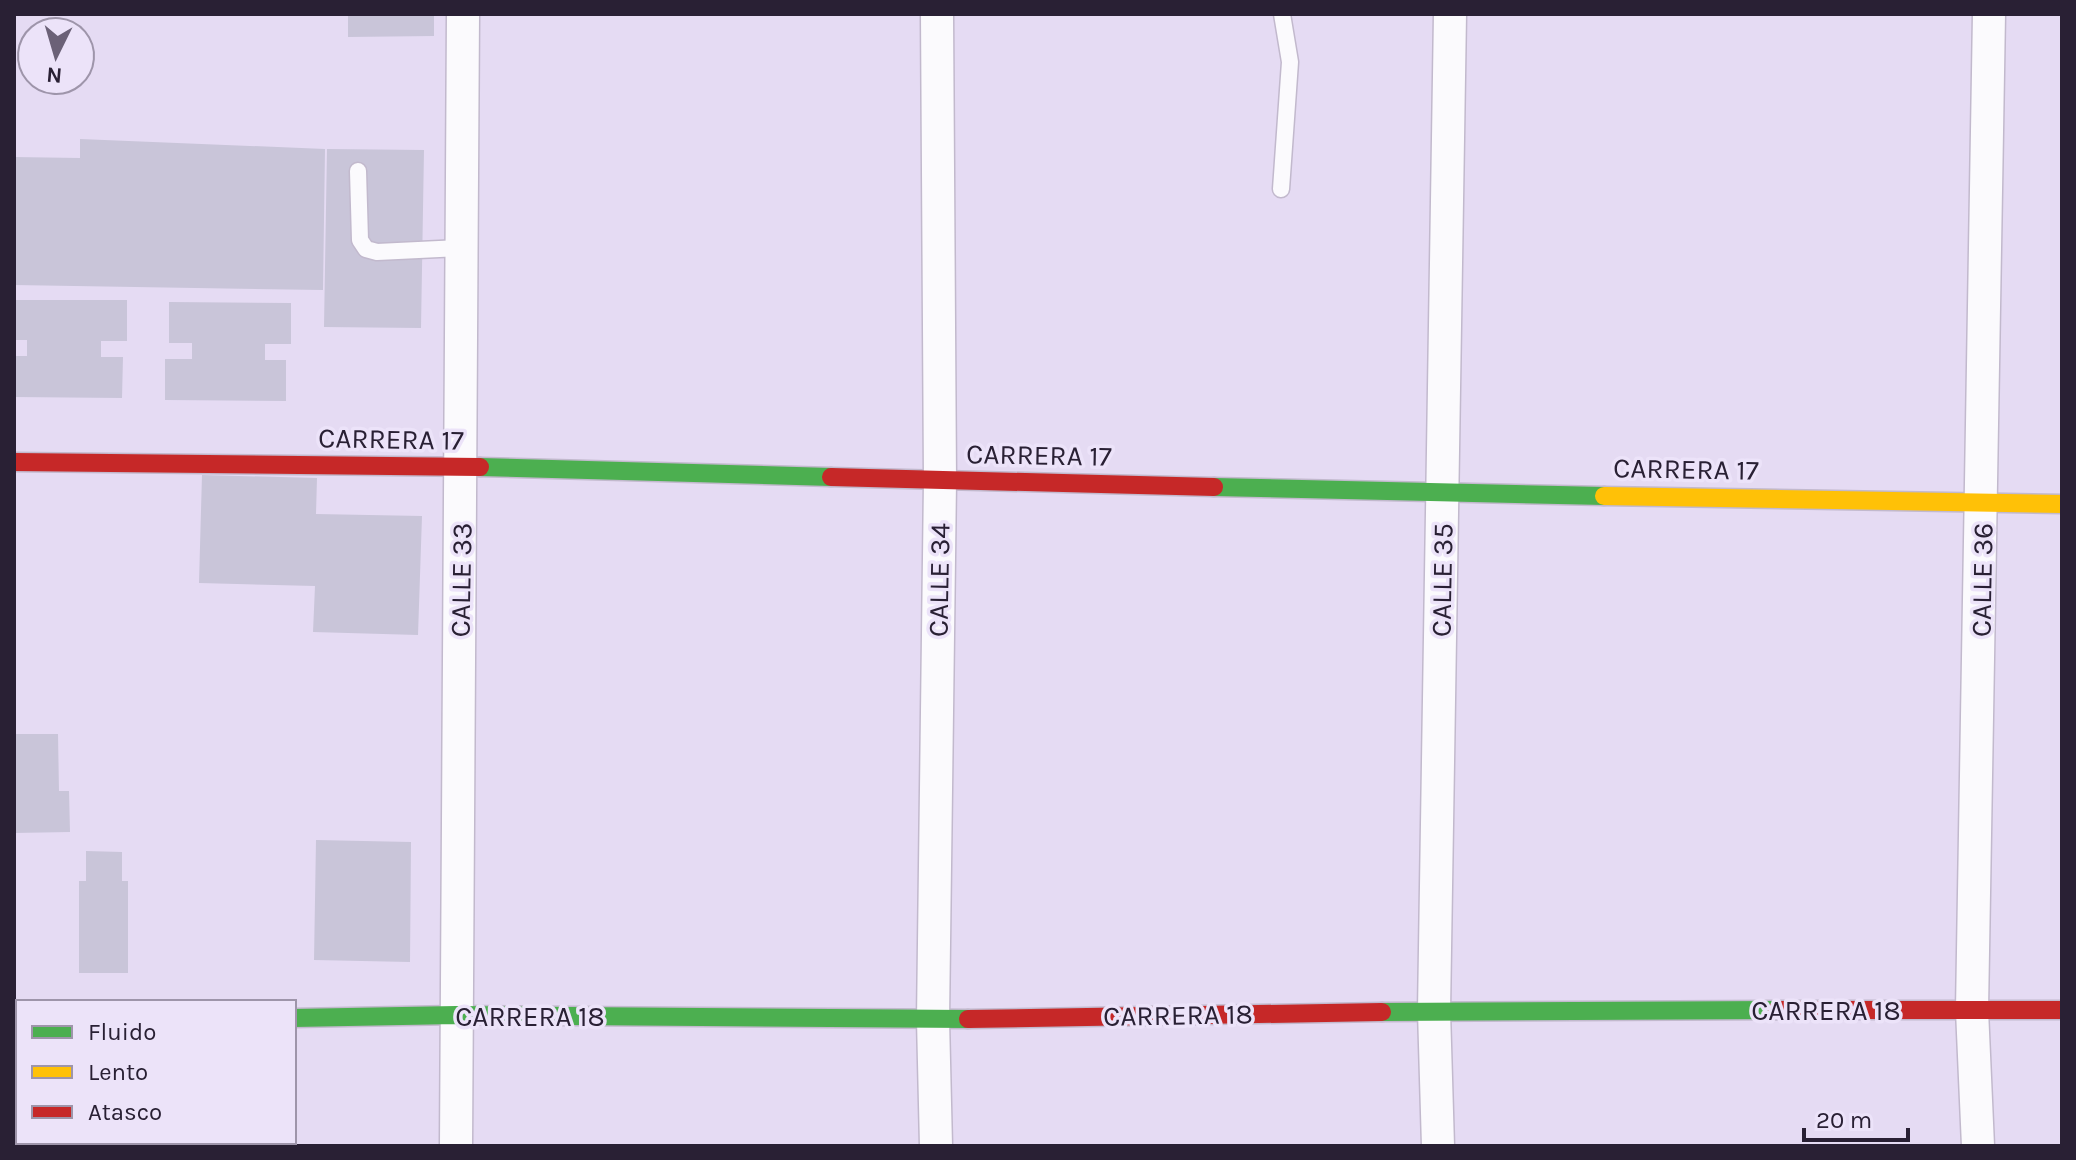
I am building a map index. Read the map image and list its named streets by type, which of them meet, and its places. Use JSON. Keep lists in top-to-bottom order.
{
  "streets": {
    "street": [
      "CARRERA 17",
      "CALLE 33",
      "CALLE 34",
      "CALLE 35",
      "CALLE 36",
      "CARRERA 18"
    ]
  },
  "crossings": [
    ["CARRERA 17", "CALLE 33"],
    ["CARRERA 17", "CALLE 34"],
    ["CARRERA 17", "CALLE 35"],
    ["CARRERA 17", "CALLE 36"],
    ["CALLE 33", "CARRERA 18"],
    ["CALLE 34", "CARRERA 18"],
    ["CALLE 35", "CARRERA 18"],
    ["CALLE 36", "CARRERA 18"]
  ],
  "legend": ["Fluido", "Lento", "Atasco"],
  "scale_bar": "20 m",
  "north": "bottom"
}
